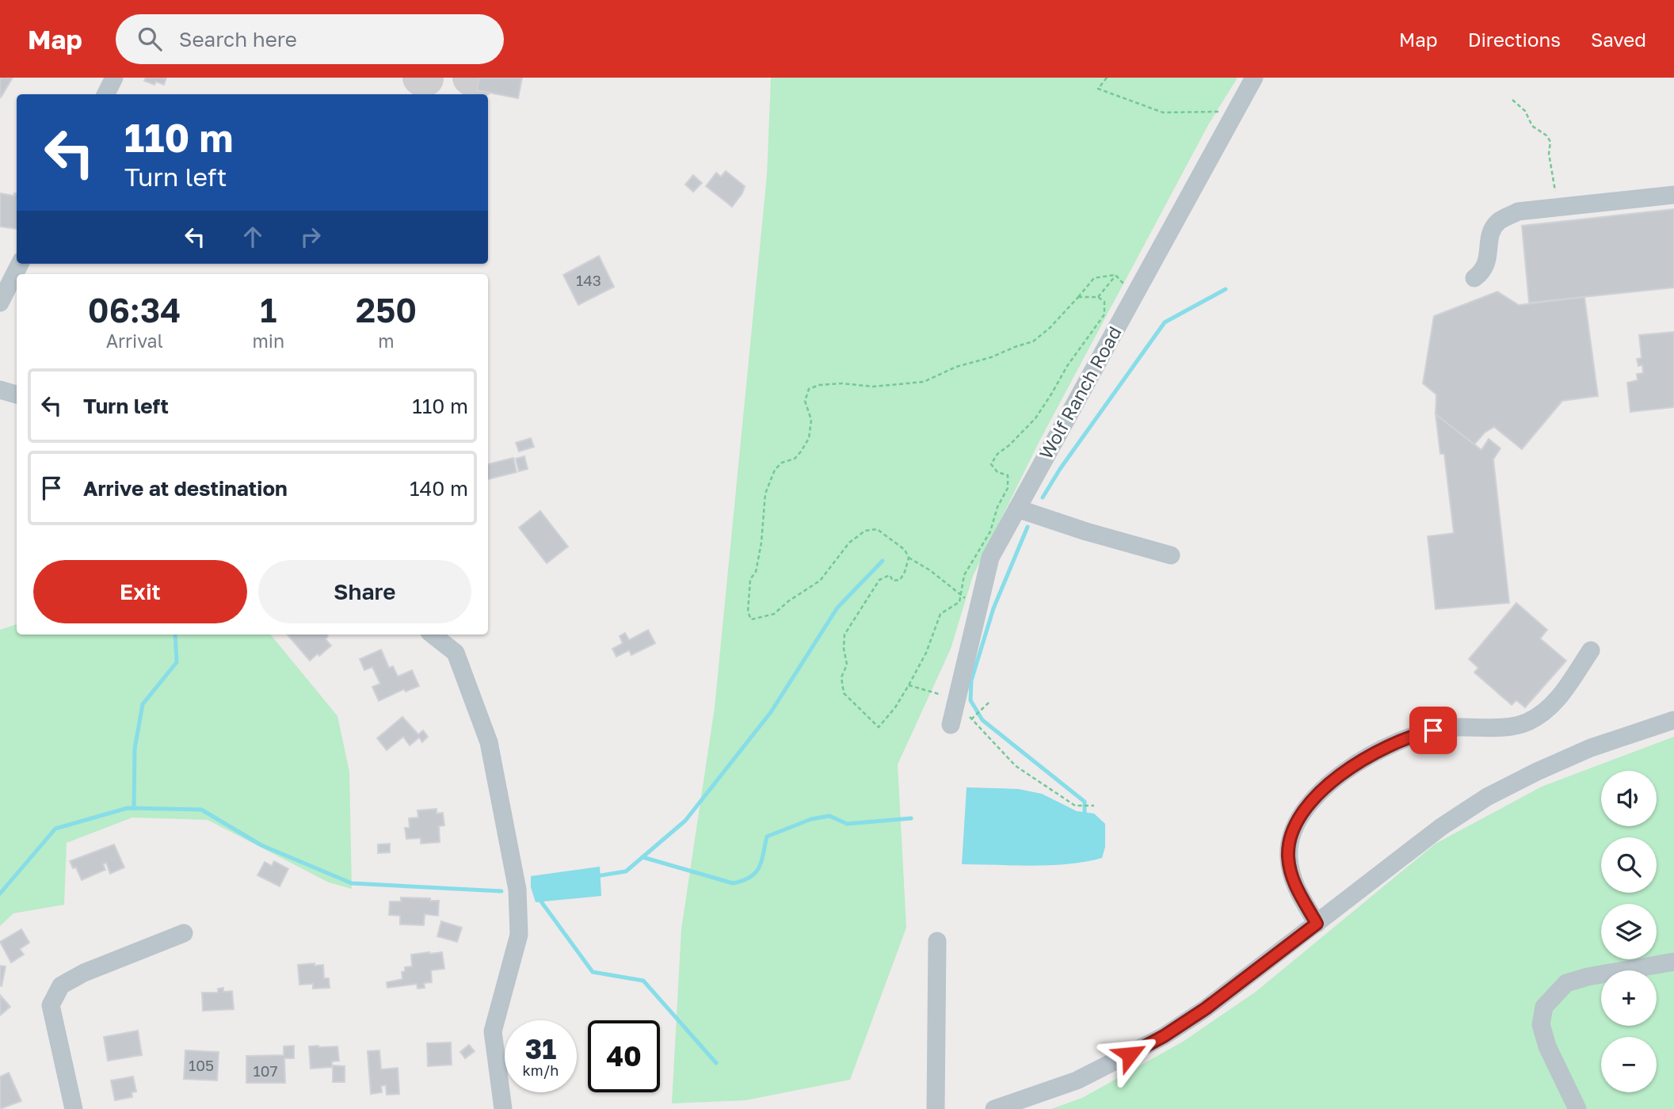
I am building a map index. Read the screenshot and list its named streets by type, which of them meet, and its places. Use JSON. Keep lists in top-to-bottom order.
{
  "streets": {
    "street": ["Wolf Ranch Road"]
  },
  "house_numbers": ["143", "105", "107"],
  "page": {
    "header": "Map",
    "search": "Search here",
    "nav": ["Map", "Directions", "Saved"],
    "turn": ["110 m", "Turn left"],
    "eta": [
      "06:34",
      "Arrival",
      "1",
      "min",
      "250",
      "m"
    ],
    "list": [
      {
        "name": "Turn left",
        "value": "110 m"
      },
      {
        "name": "Arrive at destination",
        "value": "140 m"
      }
    ],
    "buttons": ["Exit", "Share"],
    "map_buttons": ["+", "−"],
    "speed": "31 km/h",
    "limit": "40"
  }
}
